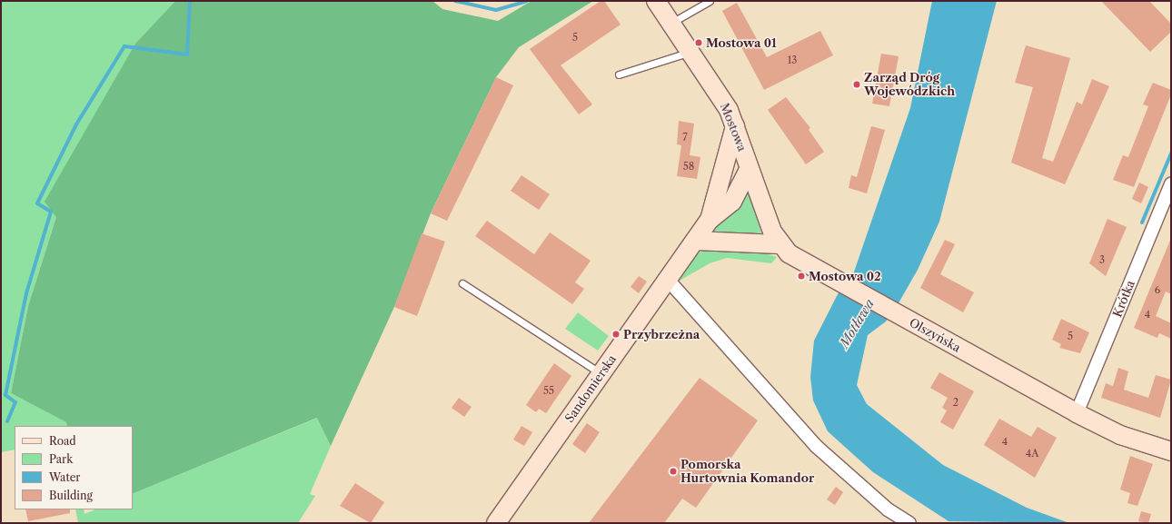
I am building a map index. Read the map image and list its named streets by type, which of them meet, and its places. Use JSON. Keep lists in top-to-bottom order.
{
  "streets": {
    "street": [
      "Mostowa",
      "Krótka",
      "Olszyńska",
      "Sandomierska"
    ]
  },
  "crossings": [
    ["Mostowa", "Olszyńska"],
    ["Mostowa", "Sandomierska"],
    ["Krótka", "Olszyńska"]
  ],
  "water": ["Motława"],
  "places": [
    "Mostowa 01",
    "Zarząd Dróg Wojewódzkich",
    "Mostowa 02",
    "Przybrzeżna",
    "Pomorska Hurtownia Komandor"
  ],
  "house_numbers": [
    "5",
    "13",
    "7",
    "58",
    "3",
    "6",
    "4",
    "5",
    "55",
    "2",
    "4",
    "4A"
  ],
  "legend": [
    "Road",
    "Park",
    "Water",
    "Building"
  ]
}
